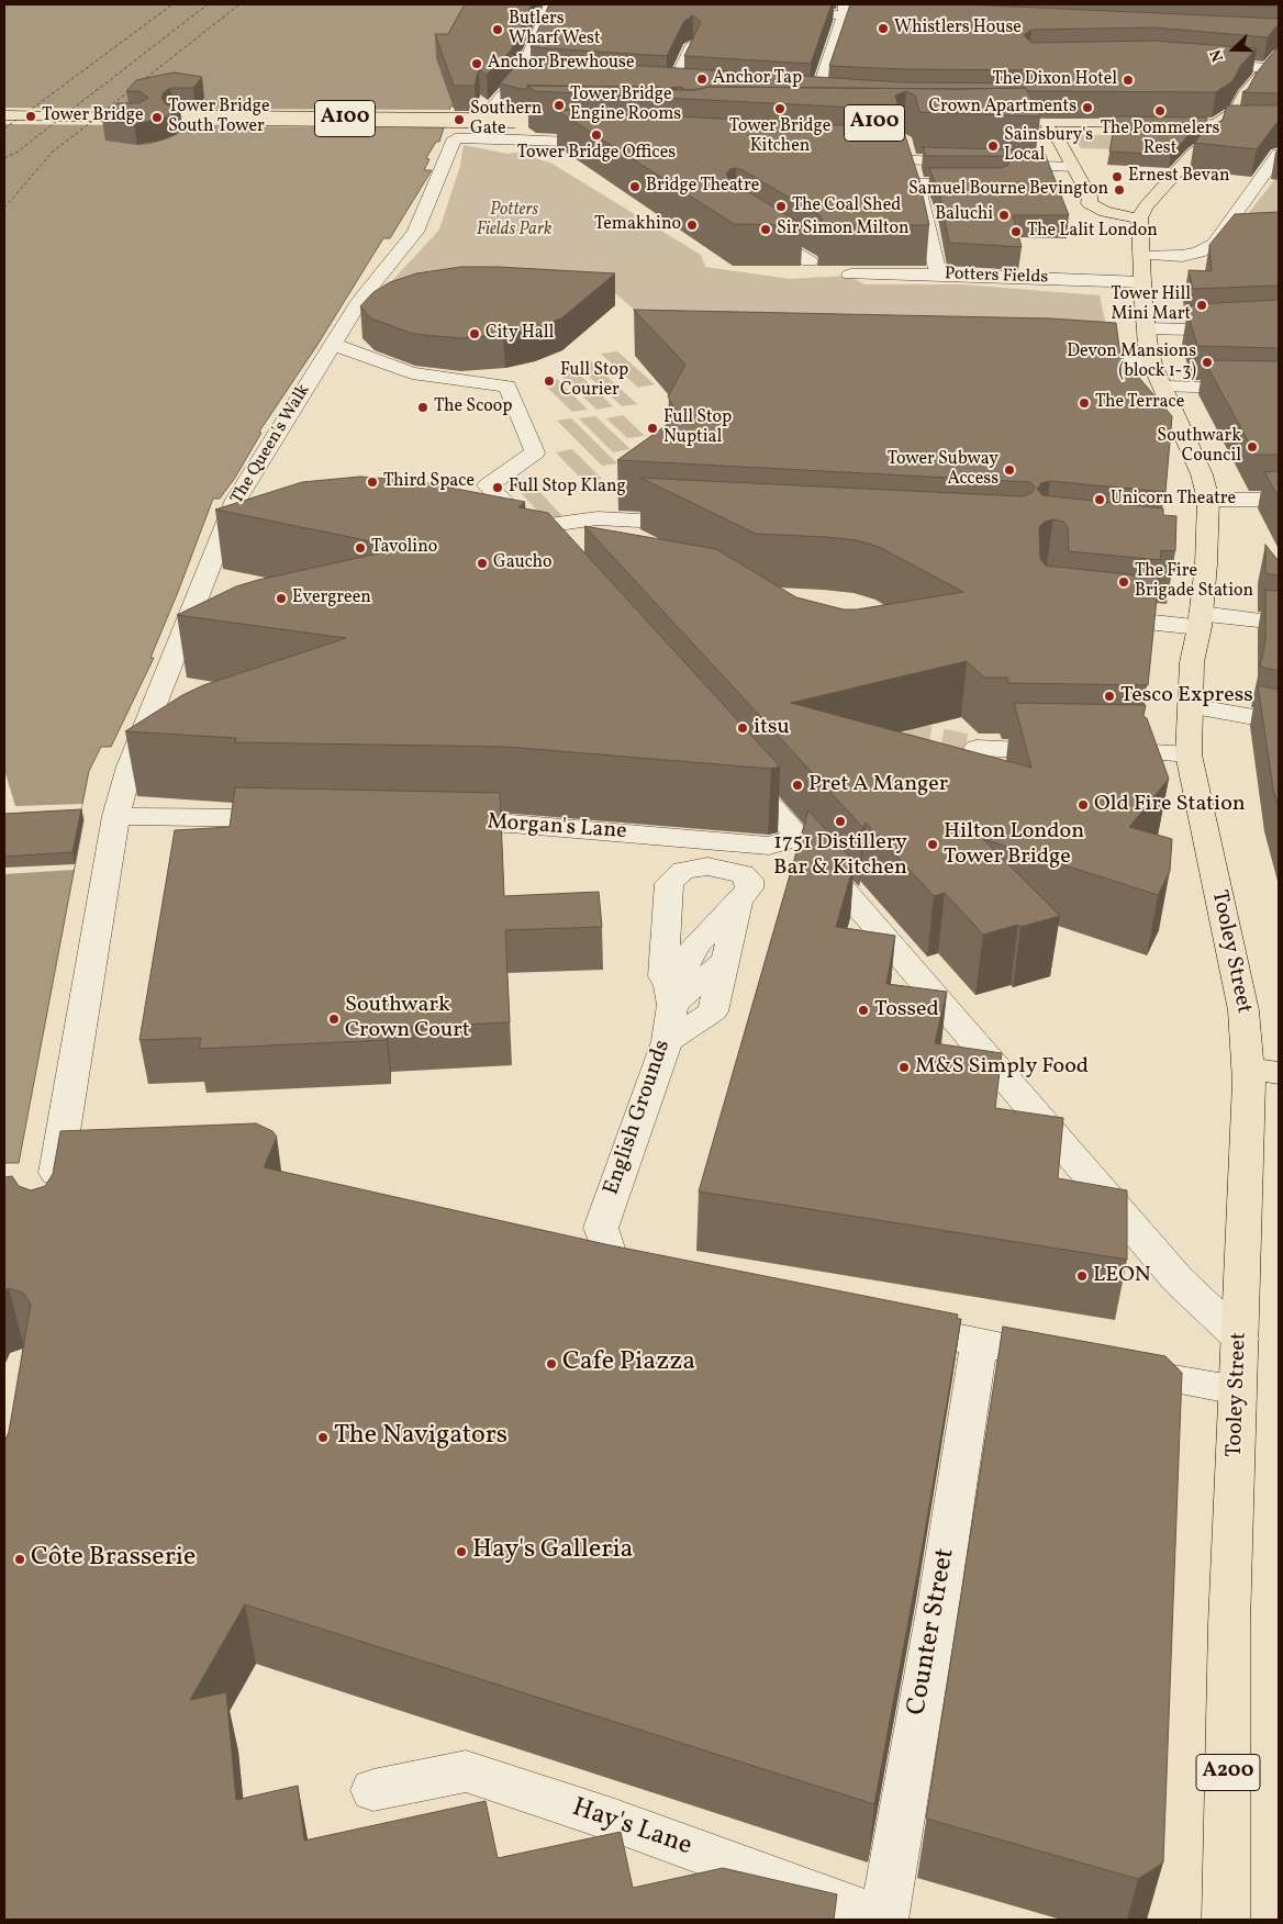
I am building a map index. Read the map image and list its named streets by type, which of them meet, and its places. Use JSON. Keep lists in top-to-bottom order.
{
  "streets": {
    "main road": ["A100", "Tooley Street", "A200"],
    "street": [
      "Potters Fields",
      "The Queen's Walk",
      "Morgan's Lane",
      "English Grounds",
      "Counter Street",
      "Hay's Lane"
    ]
  },
  "crossings": [
    ["Potters Fields", "Tooley Street"],
    ["Counter Street", "Hay's Lane"]
  ],
  "parks": ["Potters Fields Park"],
  "places": [
    "Whistlers House",
    "Butlers Wharf West",
    "Anchor Brewhouse",
    "Anchor Tap",
    "The Dixon Hotel",
    "Tower Bridge Engine Rooms",
    "Crown Apartments",
    "Tower Bridge Kitchen",
    "The Pommelers Rest",
    "Tower Bridge",
    "Tower Bridge South Tower",
    "Southern Gate",
    "Tower Bridge Offices",
    "Sainsbury's Local",
    "Ernest Bevan",
    "Bridge Theatre",
    "Samuel Bourne Bevington",
    "The Coal Shed",
    "Baluchi",
    "Temakhino",
    "Sir Simon Milton",
    "The Lalit London",
    "Tower Hill Mini Mart",
    "City Hall",
    "Devon Mansions (block 1-3)",
    "Full Stop Courier",
    "The Terrace",
    "The Scoop",
    "Full Stop Nuptial",
    "Southwark Council",
    "Tower Subway Access",
    "Third Space",
    "Full Stop Klang",
    "Unicorn Theatre",
    "Tavolino",
    "Gaucho",
    "The Fire Brigade Station",
    "Evergreen",
    "Tesco Express",
    "itsu",
    "Pret A Manger",
    "Old Fire Station",
    "1751 Distillery Bar & Kitchen",
    "Hilton London Tower Bridge",
    "Tossed",
    "Southwark Crown Court",
    "M&S Simply Food",
    "LEON",
    "Cafe Piazza",
    "The Navigators",
    "Hay's Galleria",
    "Côte Brasserie"
  ],
  "north": "left"
}
